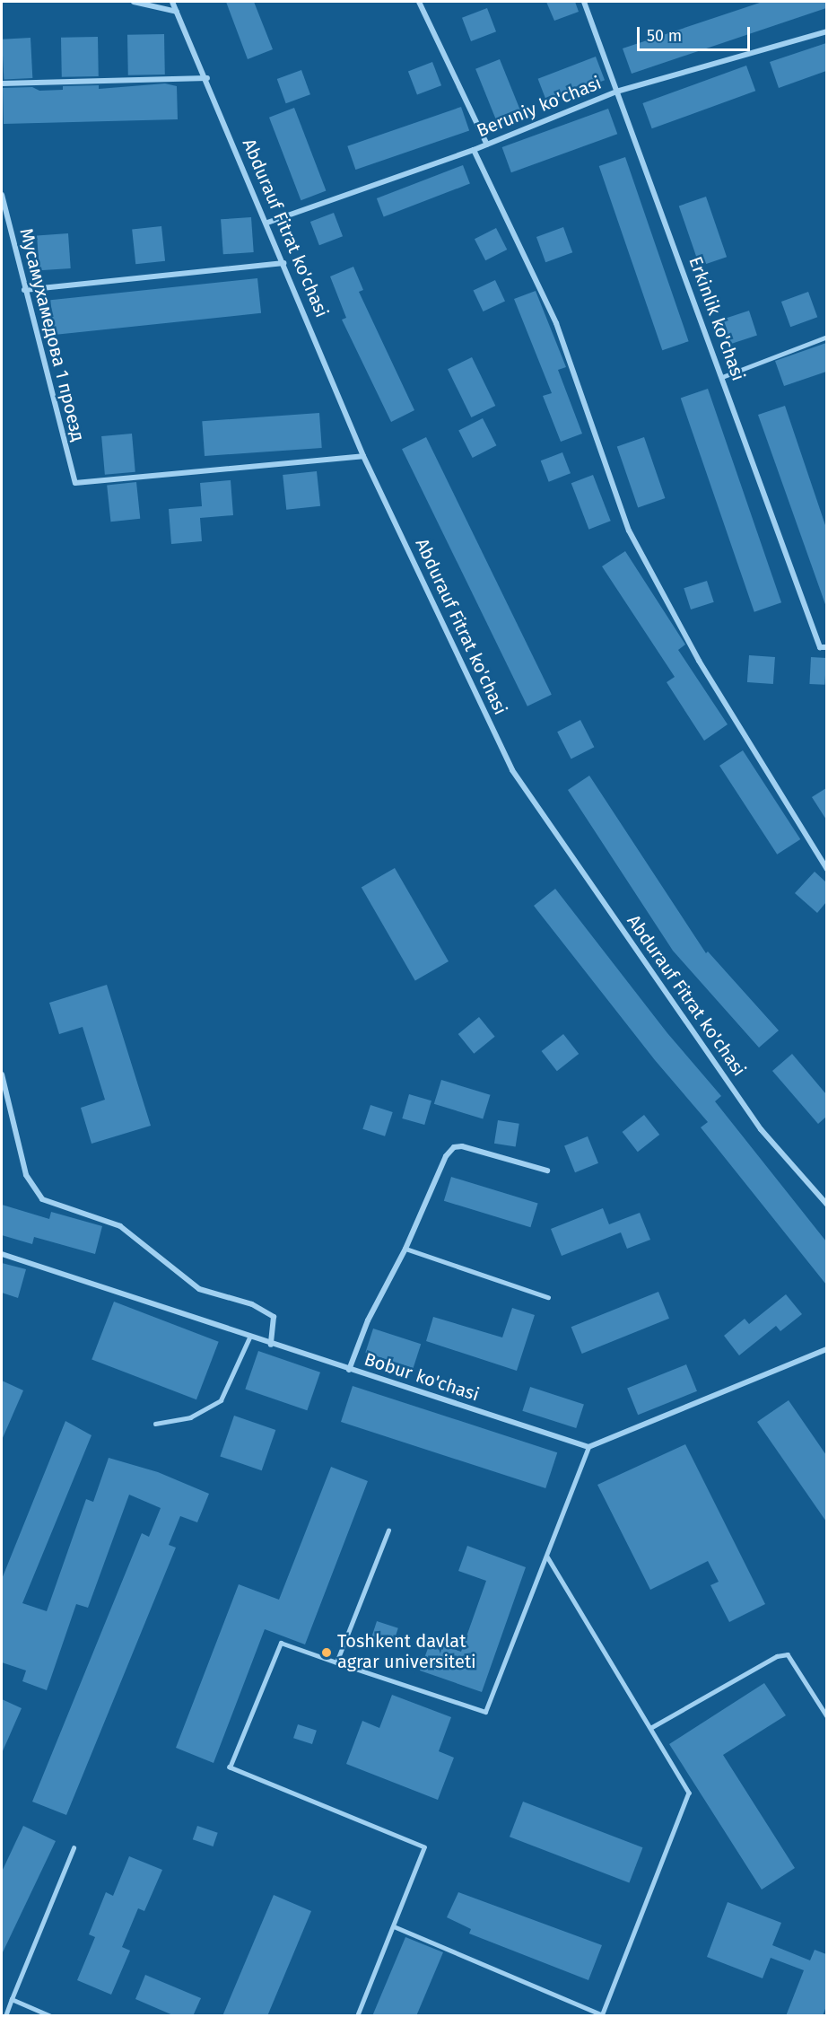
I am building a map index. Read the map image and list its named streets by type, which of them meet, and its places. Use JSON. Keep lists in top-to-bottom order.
{
  "streets": {
    "street": [
      "Beruniy ko'chasi",
      "Abdurauf Fitrat ko'chasi",
      "Erkinlik ko'chasi",
      "Мусамухамедова 1 проезд",
      "Bobur ko'chasi"
    ]
  },
  "crossings": [
    ["Beruniy ko'chasi", "Abdurauf Fitrat ko'chasi"],
    ["Beruniy ko'chasi", "Erkinlik ko'chasi"],
    ["Abdurauf Fitrat ko'chasi", "Мусамухамедова 1 проезд"]
  ],
  "places": ["Toshkent davlat agrar universiteti"],
  "scale_bar": "50 m"
}
